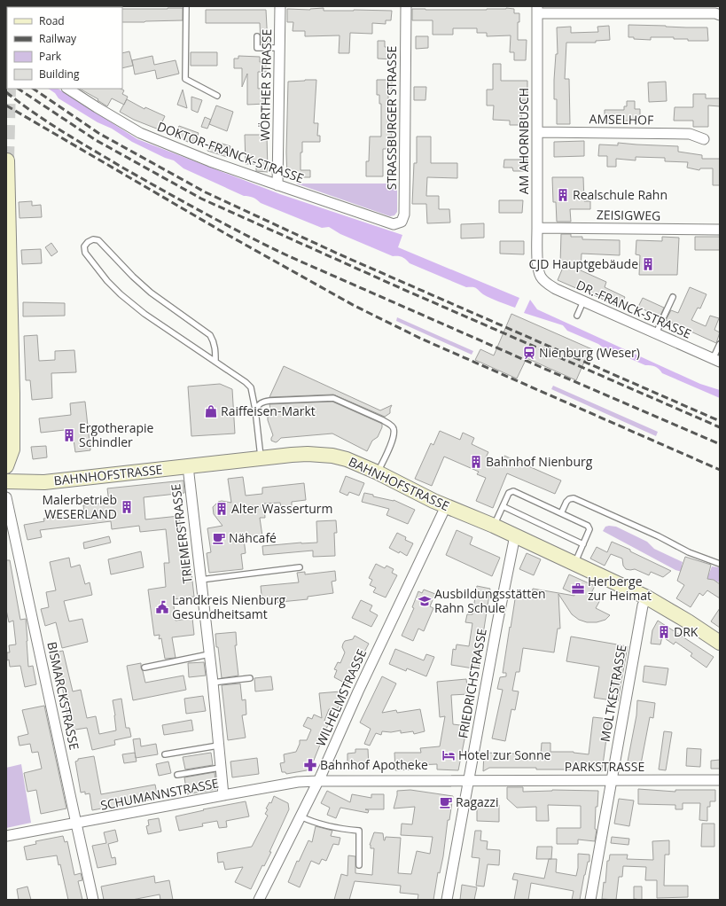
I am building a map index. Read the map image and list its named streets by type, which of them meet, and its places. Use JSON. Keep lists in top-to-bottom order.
{
  "streets": {
    "main road": ["BAHNHOFSTRASSE"],
    "street": [
      "WÖRTHER STRASSE",
      "STRASSBURGER STRASSE",
      "AMSELHOF",
      "AM AHORNBUSCH",
      "DOKTOR-FRANCK-STRASSE",
      "ZEISIGWEG",
      "DR.-FRANCK-STRASSE",
      "TRIEMERSTRASSE",
      "FRIEDRICHSTRASSE",
      "MOLTKESTRASSE",
      "BISMARCKSTRASSE",
      "WILHELMSTRASSE",
      "PARKSTRASSE",
      "SCHUMANNSTRASSE"
    ]
  },
  "crossings": [
    ["WÖRTHER STRASSE", "DOKTOR-FRANCK-STRASSE"],
    ["STRASSBURGER STRASSE", "DOKTOR-FRANCK-STRASSE"],
    ["AMSELHOF", "AM AHORNBUSCH"],
    ["AM AHORNBUSCH", "ZEISIGWEG"],
    ["AM AHORNBUSCH", "DR.-FRANCK-STRASSE"],
    ["BAHNHOFSTRASSE", "TRIEMERSTRASSE"],
    ["BAHNHOFSTRASSE", "FRIEDRICHSTRASSE"],
    ["BAHNHOFSTRASSE", "MOLTKESTRASSE"],
    ["BAHNHOFSTRASSE", "WILHELMSTRASSE"],
    ["TRIEMERSTRASSE", "SCHUMANNSTRASSE"],
    ["FRIEDRICHSTRASSE", "PARKSTRASSE"],
    ["MOLTKESTRASSE", "PARKSTRASSE"],
    ["BISMARCKSTRASSE", "SCHUMANNSTRASSE"],
    ["WILHELMSTRASSE", "PARKSTRASSE"],
    ["WILHELMSTRASSE", "SCHUMANNSTRASSE"],
    ["PARKSTRASSE", "SCHUMANNSTRASSE"]
  ],
  "places": {
    "building": [
      "Realschule Rahn",
      "CJD Hauptgebäude",
      "Ergotherapie Schindler",
      "Bahnhof Nienburg",
      "Malerbetrieb WESERLAND",
      "Alter Wasserturm",
      "DRK"
    ],
    "station": ["Nienburg (Weser)"],
    "shop": ["Raiffeisen-Markt"],
    "cafe": ["Nähcafé", "Ragazzi"],
    "office": ["Herberge zur Heimat"],
    "school or university": ["Ausbildungsstätten Rahn Schule"],
    "public building": ["Landkreis Nienburg Gesundheitsamt"],
    "hotel": ["Hotel zur Sonne"],
    "pharmacy": ["Bahnhof Apotheke"]
  },
  "legend": [
    "Road",
    "Railway",
    "Park",
    "Building"
  ]
}
